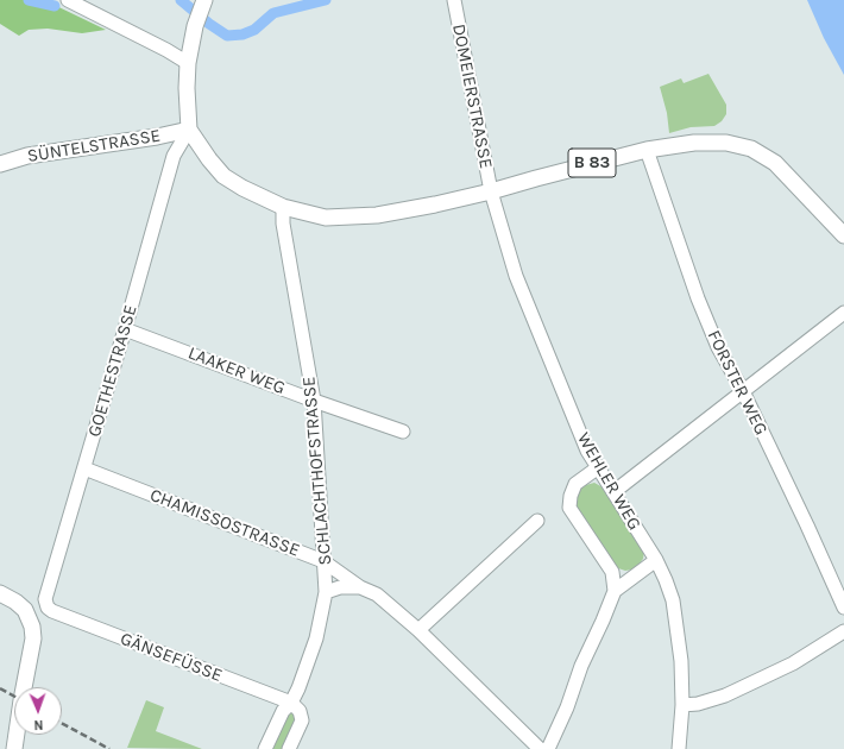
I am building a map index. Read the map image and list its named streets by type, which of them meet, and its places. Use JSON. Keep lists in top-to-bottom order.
{
  "streets": {
    "main road": ["SÜNTELSTRASSE", "B 83"],
    "street": [
      "DOMEIERSTRASSE",
      "GOETHESTRASSE",
      "LAAKER WEG",
      "FORSTER WEG",
      "SCHLACHTHOFSTRASSE",
      "WEHLER WEG",
      "CHAMISSOSTRASSE",
      "GÄNSEFÜSSE"
    ]
  },
  "crossings": [
    ["DOMEIERSTRASSE", "B 83"],
    ["DOMEIERSTRASSE", "WEHLER WEG"],
    ["SÜNTELSTRASSE", "B 83"],
    ["SÜNTELSTRASSE", "GOETHESTRASSE"],
    ["B 83", "GOETHESTRASSE"],
    ["B 83", "FORSTER WEG"],
    ["B 83", "SCHLACHTHOFSTRASSE"],
    ["B 83", "WEHLER WEG"],
    ["GOETHESTRASSE", "LAAKER WEG"],
    ["GOETHESTRASSE", "CHAMISSOSTRASSE"],
    ["GOETHESTRASSE", "GÄNSEFÜSSE"],
    ["LAAKER WEG", "SCHLACHTHOFSTRASSE"],
    ["SCHLACHTHOFSTRASSE", "CHAMISSOSTRASSE"],
    ["SCHLACHTHOFSTRASSE", "GÄNSEFÜSSE"]
  ],
  "north": "bottom"
}
